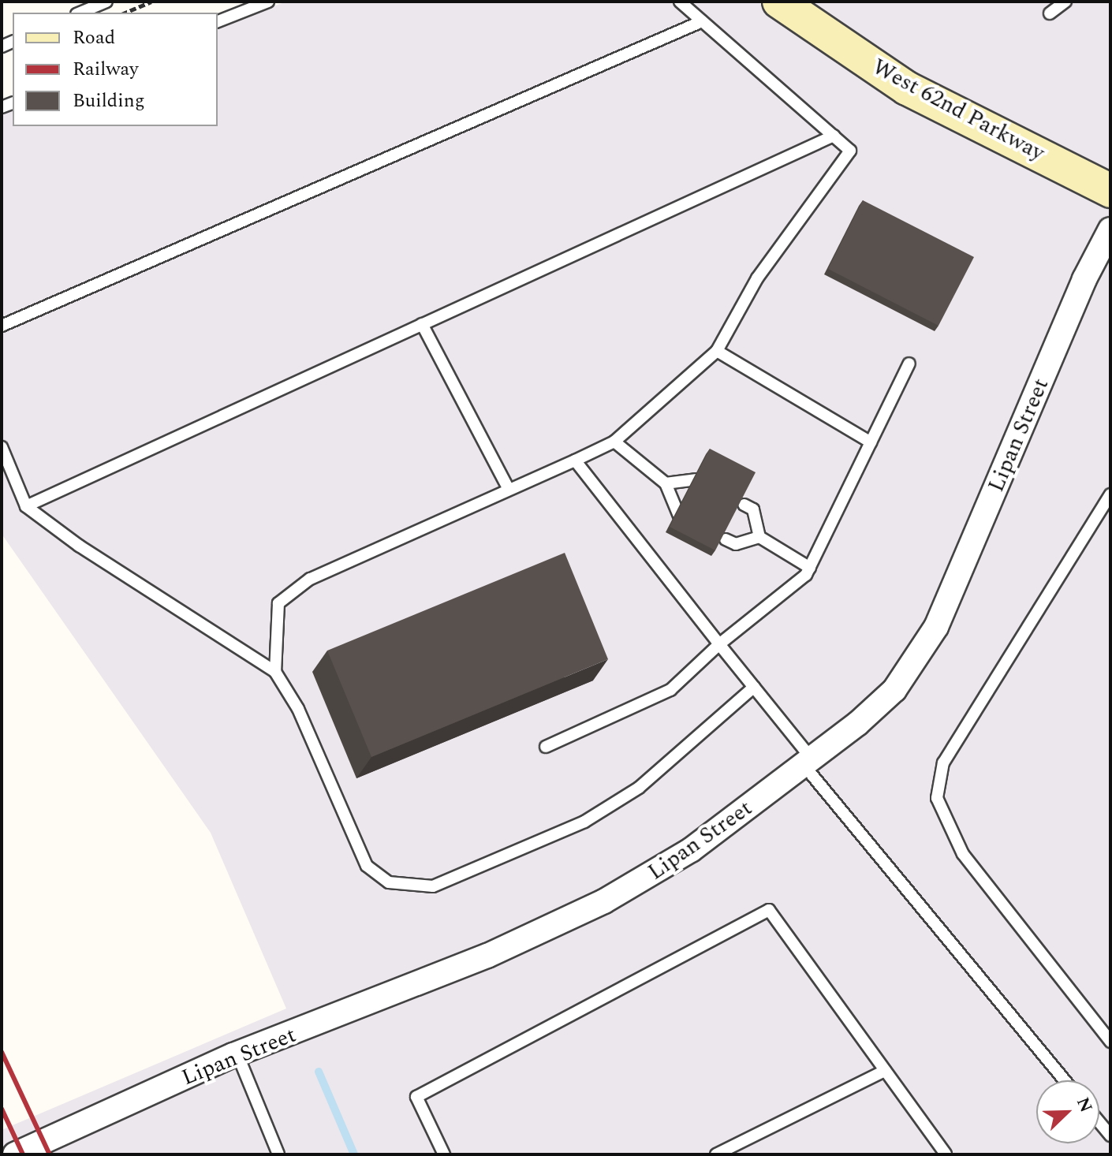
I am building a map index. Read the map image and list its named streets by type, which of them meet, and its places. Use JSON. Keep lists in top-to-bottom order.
{
  "streets": {
    "street": ["West 62nd Parkway", "Lipan Street"]
  },
  "legend": ["Road", "Railway", "Building"],
  "north": "top right"
}
